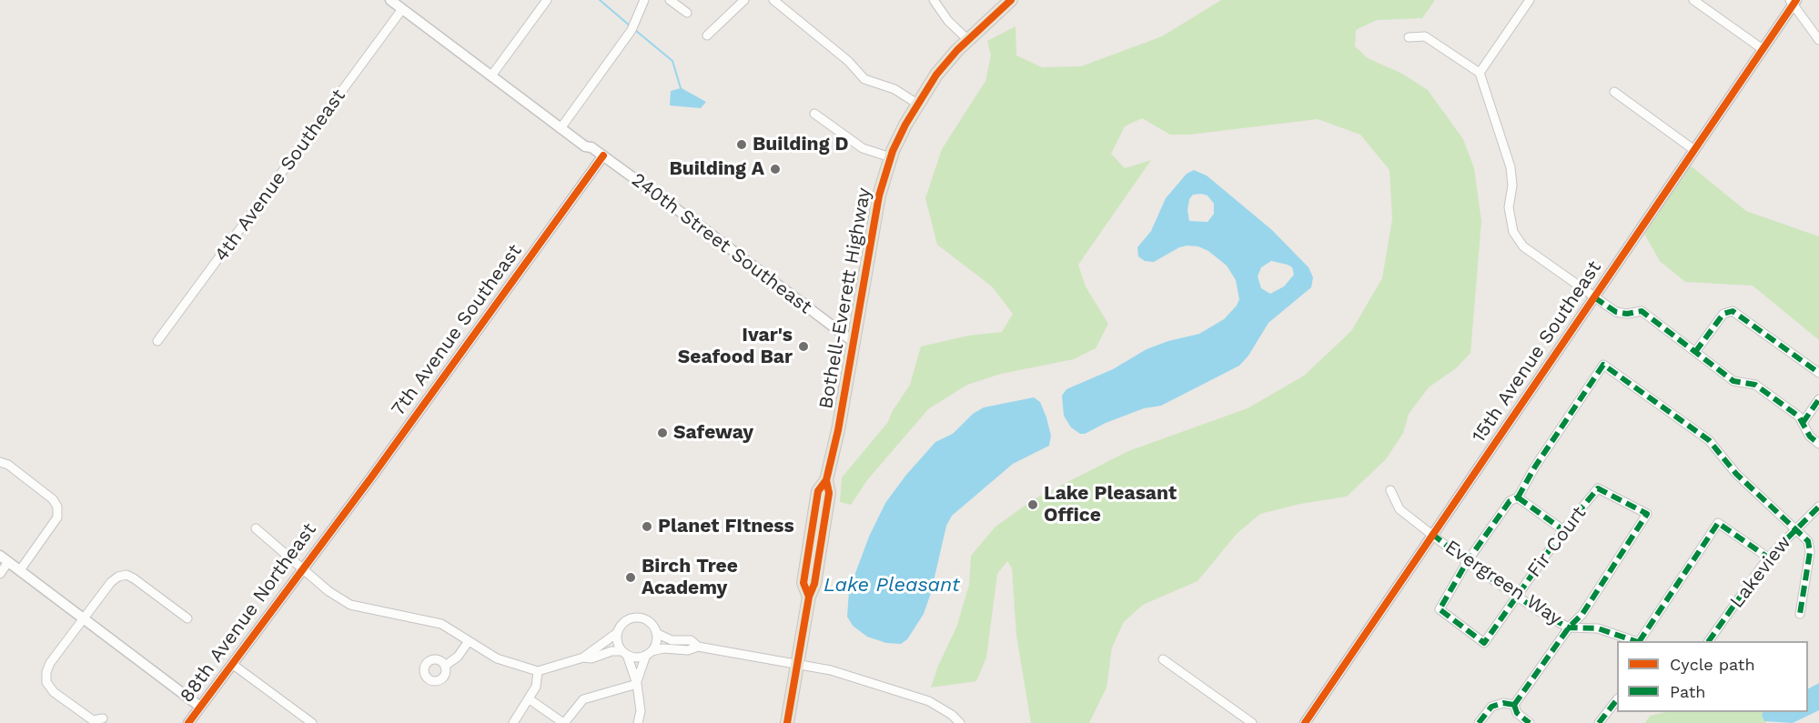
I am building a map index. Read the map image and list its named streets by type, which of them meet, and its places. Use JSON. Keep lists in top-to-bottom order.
{
  "streets": {
    "main road": ["Bothell-Everett Highway"],
    "street": [
      "4th Avenue Southeast",
      "240th Street Southeast",
      "7th Avenue Southeast",
      "15th Avenue Southeast",
      "Fir Court",
      "Lakeview",
      "Evergreen Way",
      "88th Avenue Northeast"
    ]
  },
  "crossings": [
    ["4th Avenue Southeast", "240th Street Southeast"],
    ["240th Street Southeast", "Bothell-Everett Highway"],
    ["240th Street Southeast", "7th Avenue Southeast"],
    ["7th Avenue Southeast", "88th Avenue Northeast"],
    ["15th Avenue Southeast", "Evergreen Way"],
    ["Fir Court", "Evergreen Way"]
  ],
  "water": ["Lake Pleasant"],
  "places": [
    "Building D",
    "Building A",
    "Ivar's Seafood Bar",
    "Safeway",
    "Lake Pleasant Office",
    "Planet FItness",
    "Birch Tree Academy"
  ],
  "legend": ["Cycle path", "Path"]
}
